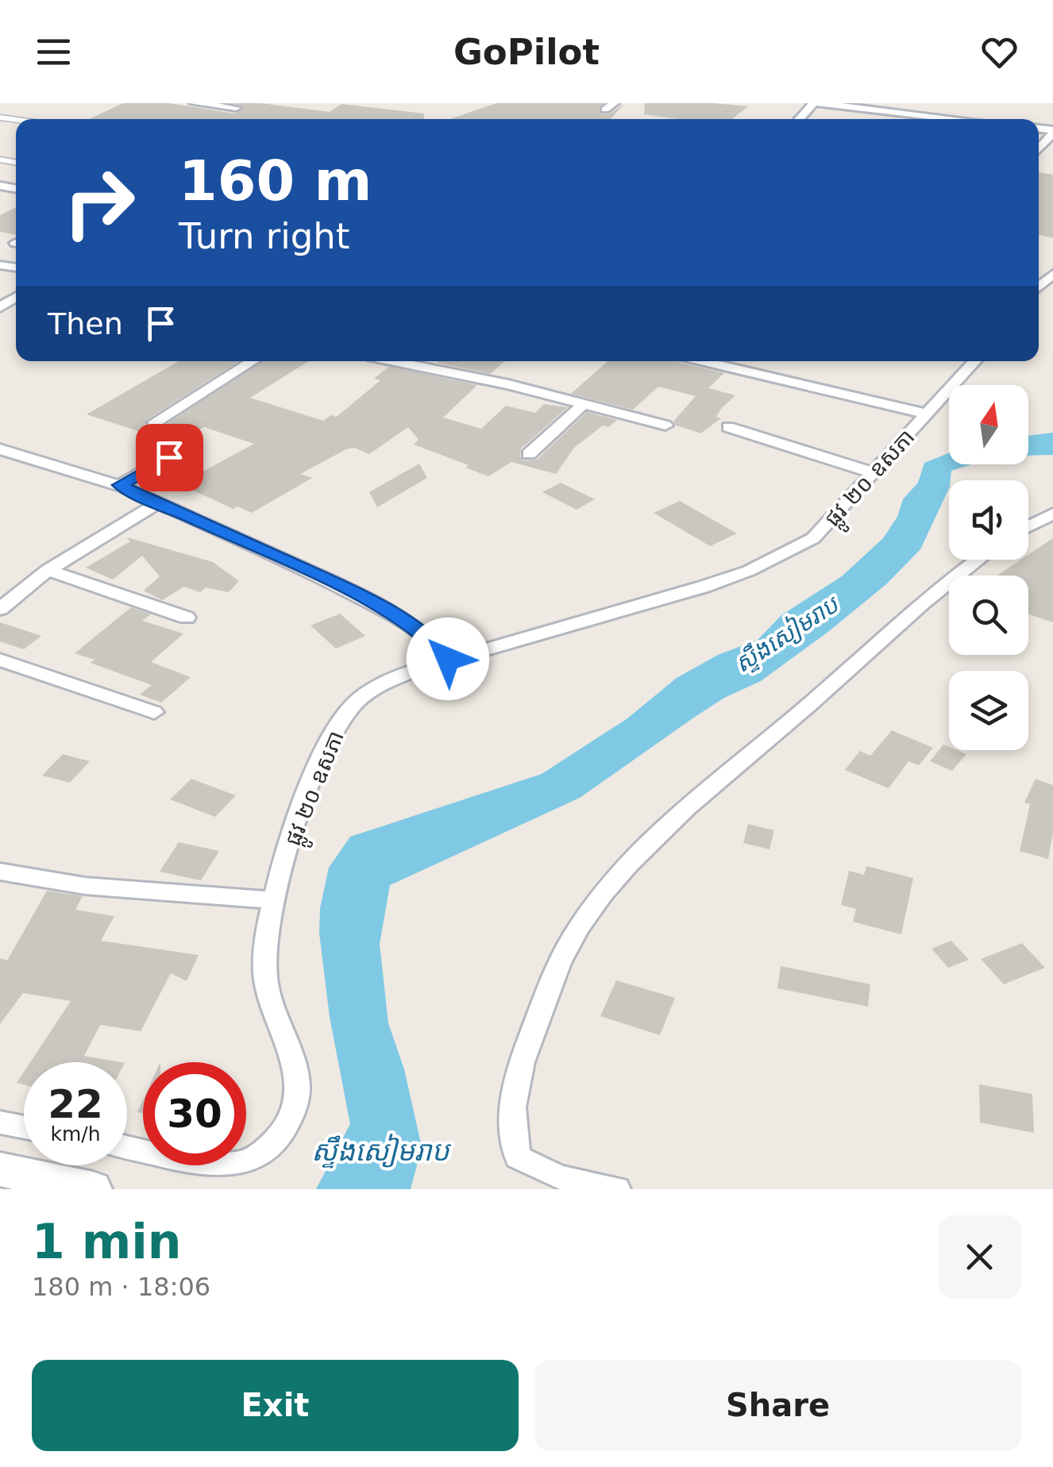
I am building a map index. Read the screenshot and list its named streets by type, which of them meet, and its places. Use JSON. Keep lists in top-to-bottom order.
{
  "streets": {
    "street": ["ផ្លូវ ២០ ឧសភា"]
  },
  "water": ["ស្ទឹងសៀមរាប"],
  "north": "top",
  "page": {
    "header": "GoPilot",
    "turn": ["160 m", "Turn right"],
    "then": "Then",
    "speed": "22 km/h",
    "limit": "30",
    "heading": ["1 min", "180 m · 18:06"],
    "buttons": ["Exit", "Share"]
  }
}
